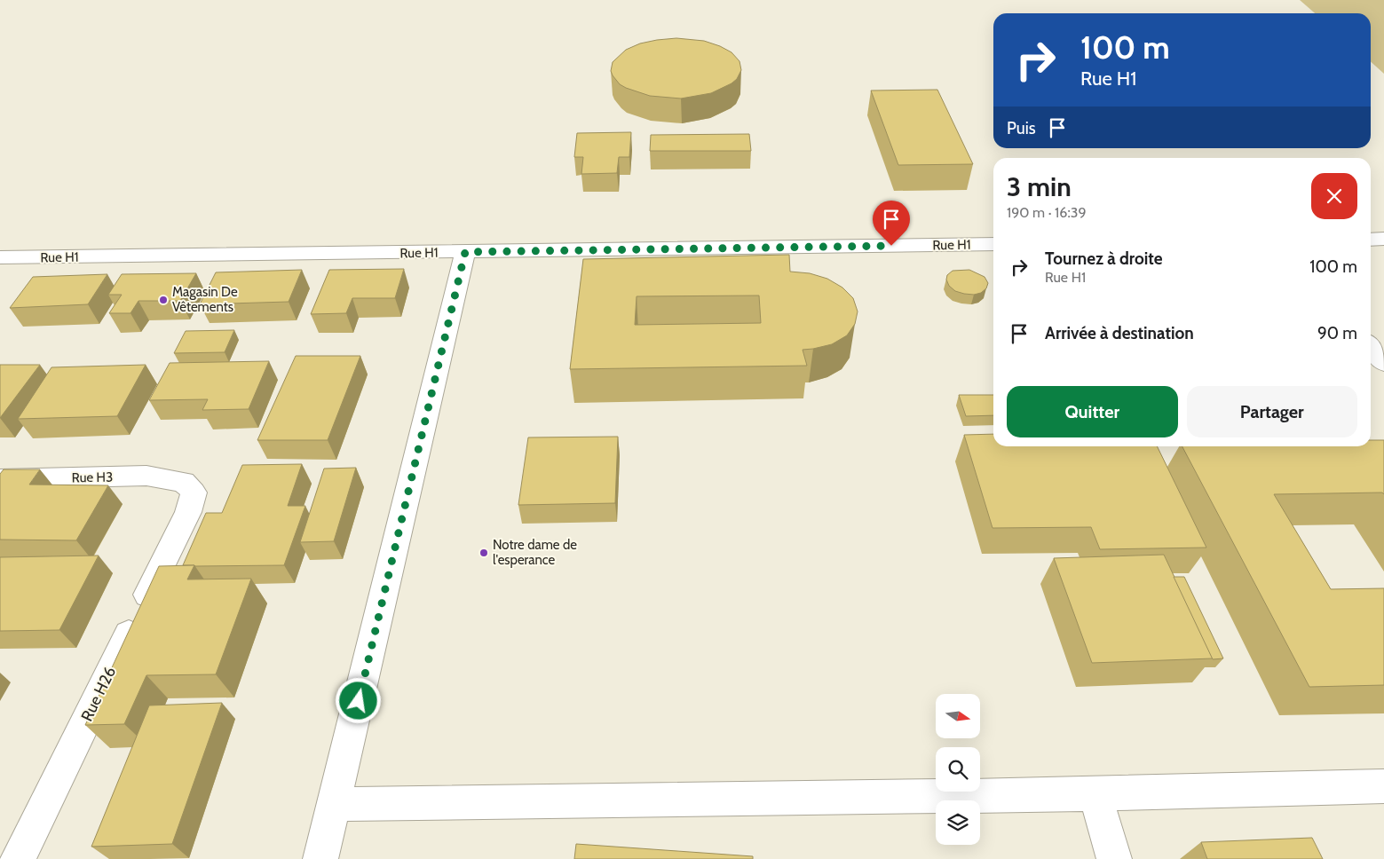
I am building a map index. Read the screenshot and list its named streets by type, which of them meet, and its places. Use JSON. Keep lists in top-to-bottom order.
{
  "streets": {
    "street": ["Rue H1", "Rue H3", "Rue H26"]
  },
  "crossings": [
    ["Rue H3", "Rue H26"]
  ],
  "places": ["Magasin De Vêtements", "Notre dame de l'esperance"],
  "north": "right",
  "page": {
    "turn": ["100 m", "Rue H1"],
    "then": "Puis",
    "heading": ["3 min", "190 m · 16:39"],
    "list": [
      {
        "name": "Tournez à droite",
        "note": "Rue H1",
        "value": "100 m"
      },
      {
        "name": "Arrivée à destination",
        "value": "90 m"
      }
    ],
    "buttons": ["Quitter", "Partager"]
  }
}
